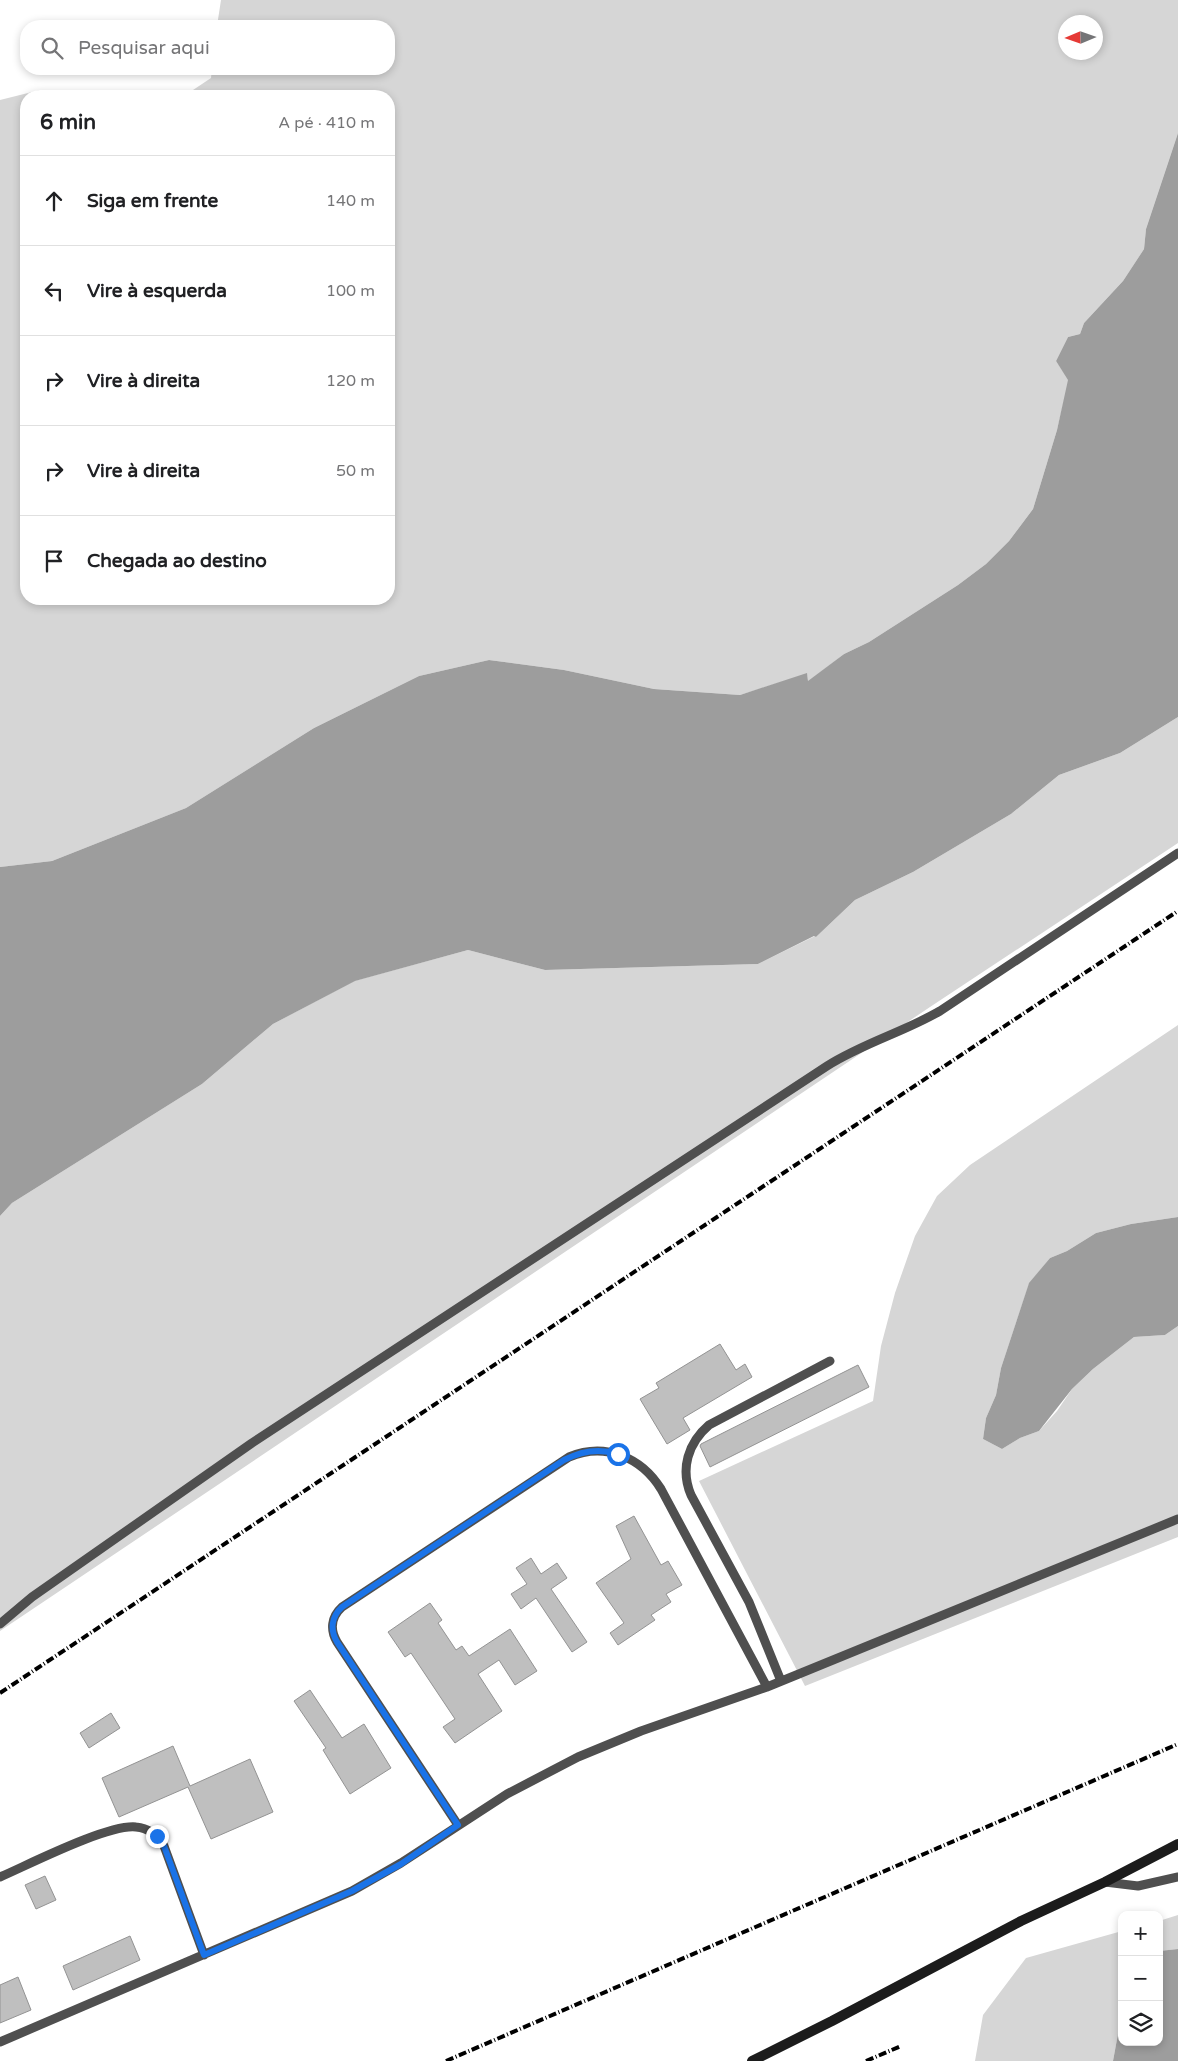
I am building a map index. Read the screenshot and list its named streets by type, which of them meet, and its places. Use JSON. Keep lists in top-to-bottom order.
{
  "north": "left",
  "page": {
    "search": "Pesquisar aqui",
    "heading": ["6 min", "A pé · 410 m"],
    "list": [
      ["Siga em frente", "140 m"],
      ["Vire à esquerda", "100 m"],
      ["Vire à direita", "120 m"],
      ["Vire à direita", "50 m"],
      "Chegada ao destino"
    ],
    "map_buttons": ["+", "−"]
  }
}
